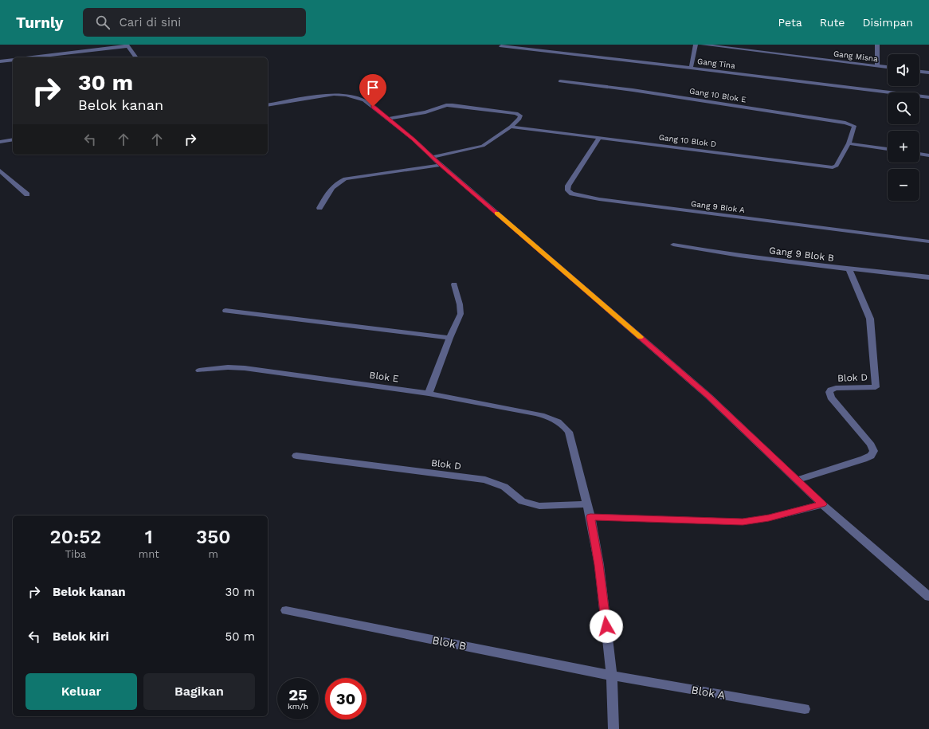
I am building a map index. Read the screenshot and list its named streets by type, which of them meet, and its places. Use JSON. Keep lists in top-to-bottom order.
{
  "streets": {
    "street": [
      "Gang Misna",
      "Gang Tina",
      "Gang 10 Blok E",
      "Gang 10 Blok D",
      "Gang 9 Blok A",
      "Gang 9 Blok B",
      "Blok E",
      "Blok D",
      "Blok B",
      "Blok A"
    ]
  },
  "crossings": [
    ["Gang 10 Blok E", "Gang 10 Blok D"],
    ["Gang 10 Blok D", "Gang 9 Blok A"],
    ["Gang 9 Blok B", "Blok D"],
    ["Blok E", "Blok D"],
    ["Blok B", "Blok A"]
  ],
  "page": {
    "header": "Turnly",
    "search": "Cari di sini",
    "nav": ["Peta", "Rute", "Disimpan"],
    "map_buttons": ["+", "−"],
    "turn": ["30 m", "Belok kanan"],
    "eta": [
      "20:52",
      "Tiba",
      "1",
      "mnt",
      "350",
      "m"
    ],
    "list": [
      {
        "name": "Belok kanan",
        "value": "30 m"
      },
      {
        "name": "Belok kiri",
        "value": "50 m"
      }
    ],
    "buttons": ["Keluar", "Bagikan"],
    "speed": "25 km/h",
    "limit": "30"
  }
}
